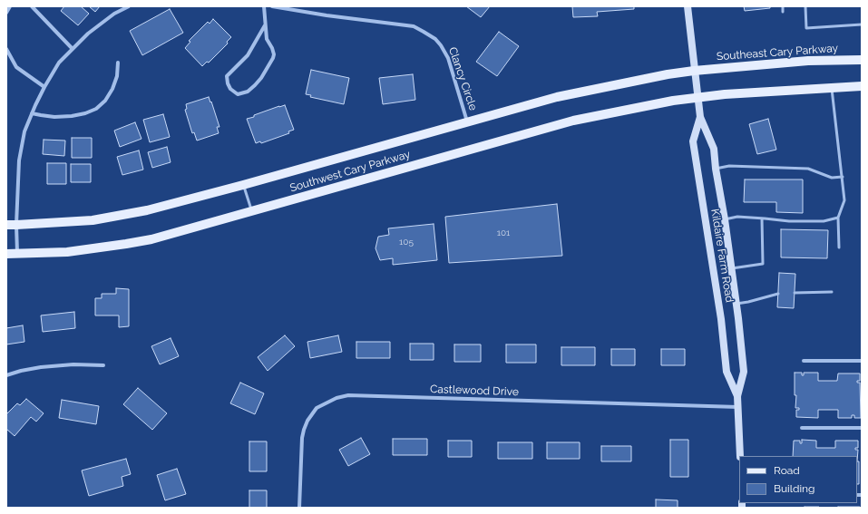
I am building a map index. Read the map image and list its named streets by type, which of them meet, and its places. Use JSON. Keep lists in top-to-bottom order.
{
  "streets": {
    "main road": ["Southeast Cary Parkway", "Southwest Cary Parkway", "Kildaire Farm Road"],
    "street": ["Clancy Circle", "Castlewood Drive"]
  },
  "crossings": [
    ["Southeast Cary Parkway", "Southwest Cary Parkway"],
    ["Southeast Cary Parkway", "Kildaire Farm Road"],
    ["Clancy Circle", "Southwest Cary Parkway"],
    ["Southwest Cary Parkway", "Kildaire Farm Road"],
    ["Kildaire Farm Road", "Castlewood Drive"]
  ],
  "house_numbers": ["101", "105"],
  "legend": ["Road", "Building"]
}
